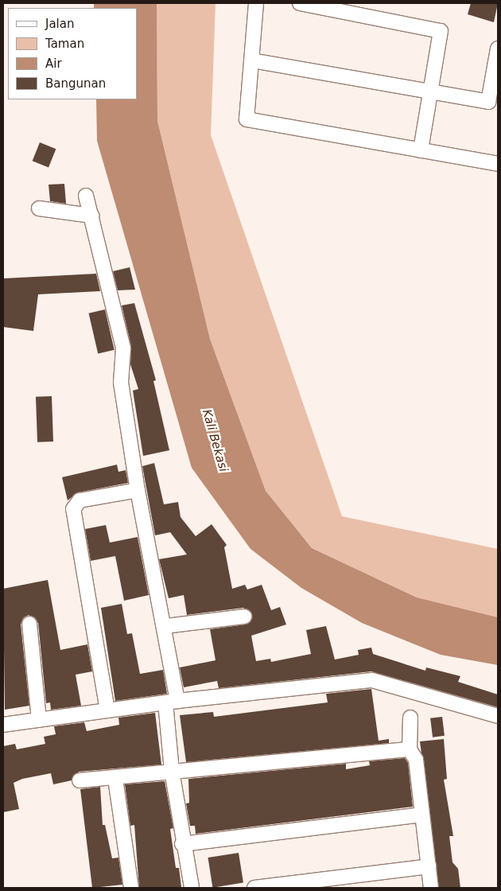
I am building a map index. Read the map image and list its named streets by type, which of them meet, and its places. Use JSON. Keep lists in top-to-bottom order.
{
  "water": ["Kali Bekasi"],
  "legend": [
    "Jalan",
    "Taman",
    "Air",
    "Bangunan"
  ]
}
